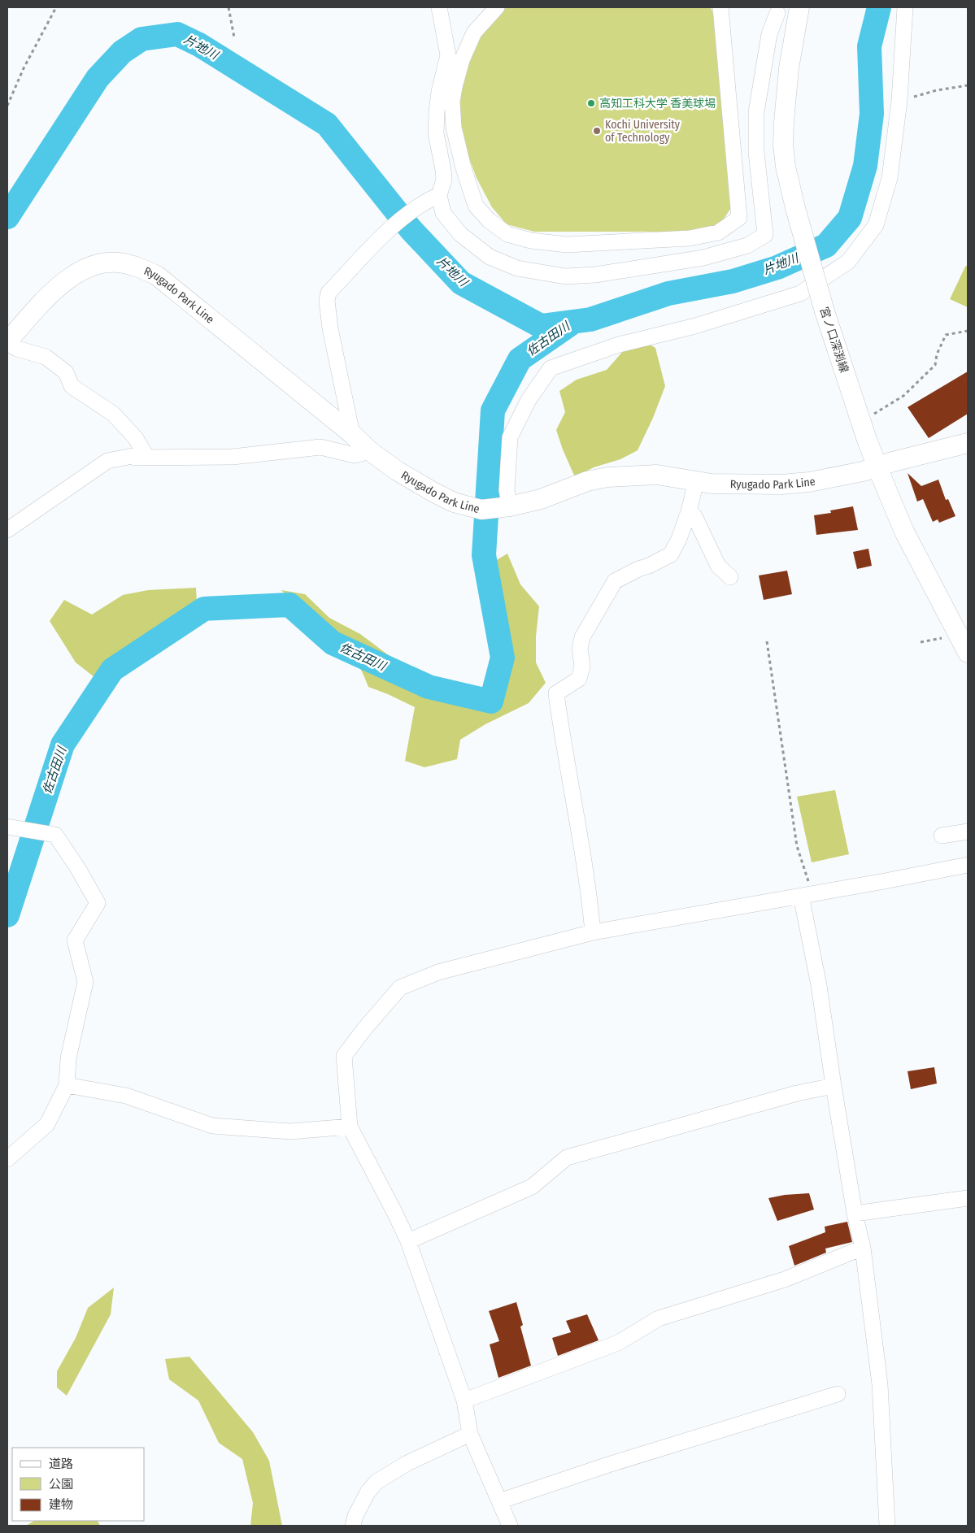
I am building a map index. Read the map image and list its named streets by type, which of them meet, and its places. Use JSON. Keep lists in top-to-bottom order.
{
  "streets": {
    "main road": ["Ryugado Park Line", "宮ノ口深渕線"]
  },
  "crossings": [
    ["Ryugado Park Line", "宮ノ口深渕線"]
  ],
  "water": ["片地川", "佐古田川"],
  "places": ["高知工科大学 香美球場", "Kochi University of Technology"],
  "legend": ["道路", "公園", "建物"]
}
